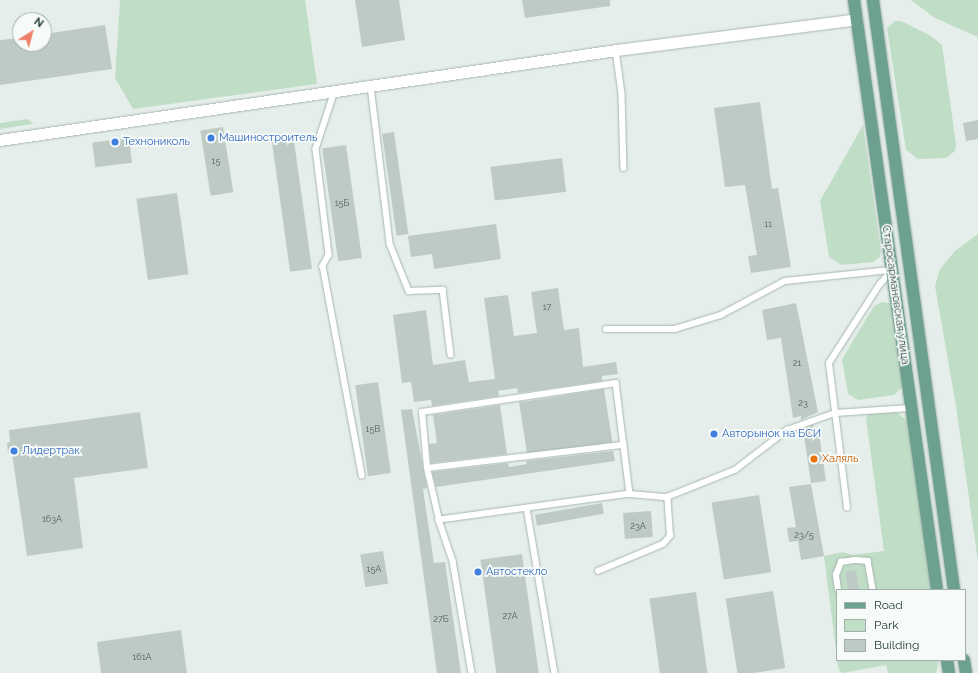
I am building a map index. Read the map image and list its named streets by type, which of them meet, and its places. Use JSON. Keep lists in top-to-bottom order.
{
  "streets": {
    "main road": ["Старосармановская улица"]
  },
  "places": [
    "Машиностроитель",
    "Технониколь",
    "Авторынок на БСИ",
    "Лидертрак",
    "Халяль",
    "Автостекло"
  ],
  "house_numbers": [
    "15",
    "15Б",
    "11",
    "17",
    "21",
    "23",
    "15В",
    "163А",
    "23А",
    "23/5",
    "15А",
    "27А",
    "27Б",
    "161А"
  ],
  "legend": ["Road", "Park", "Building"],
  "north": "top right"
}
